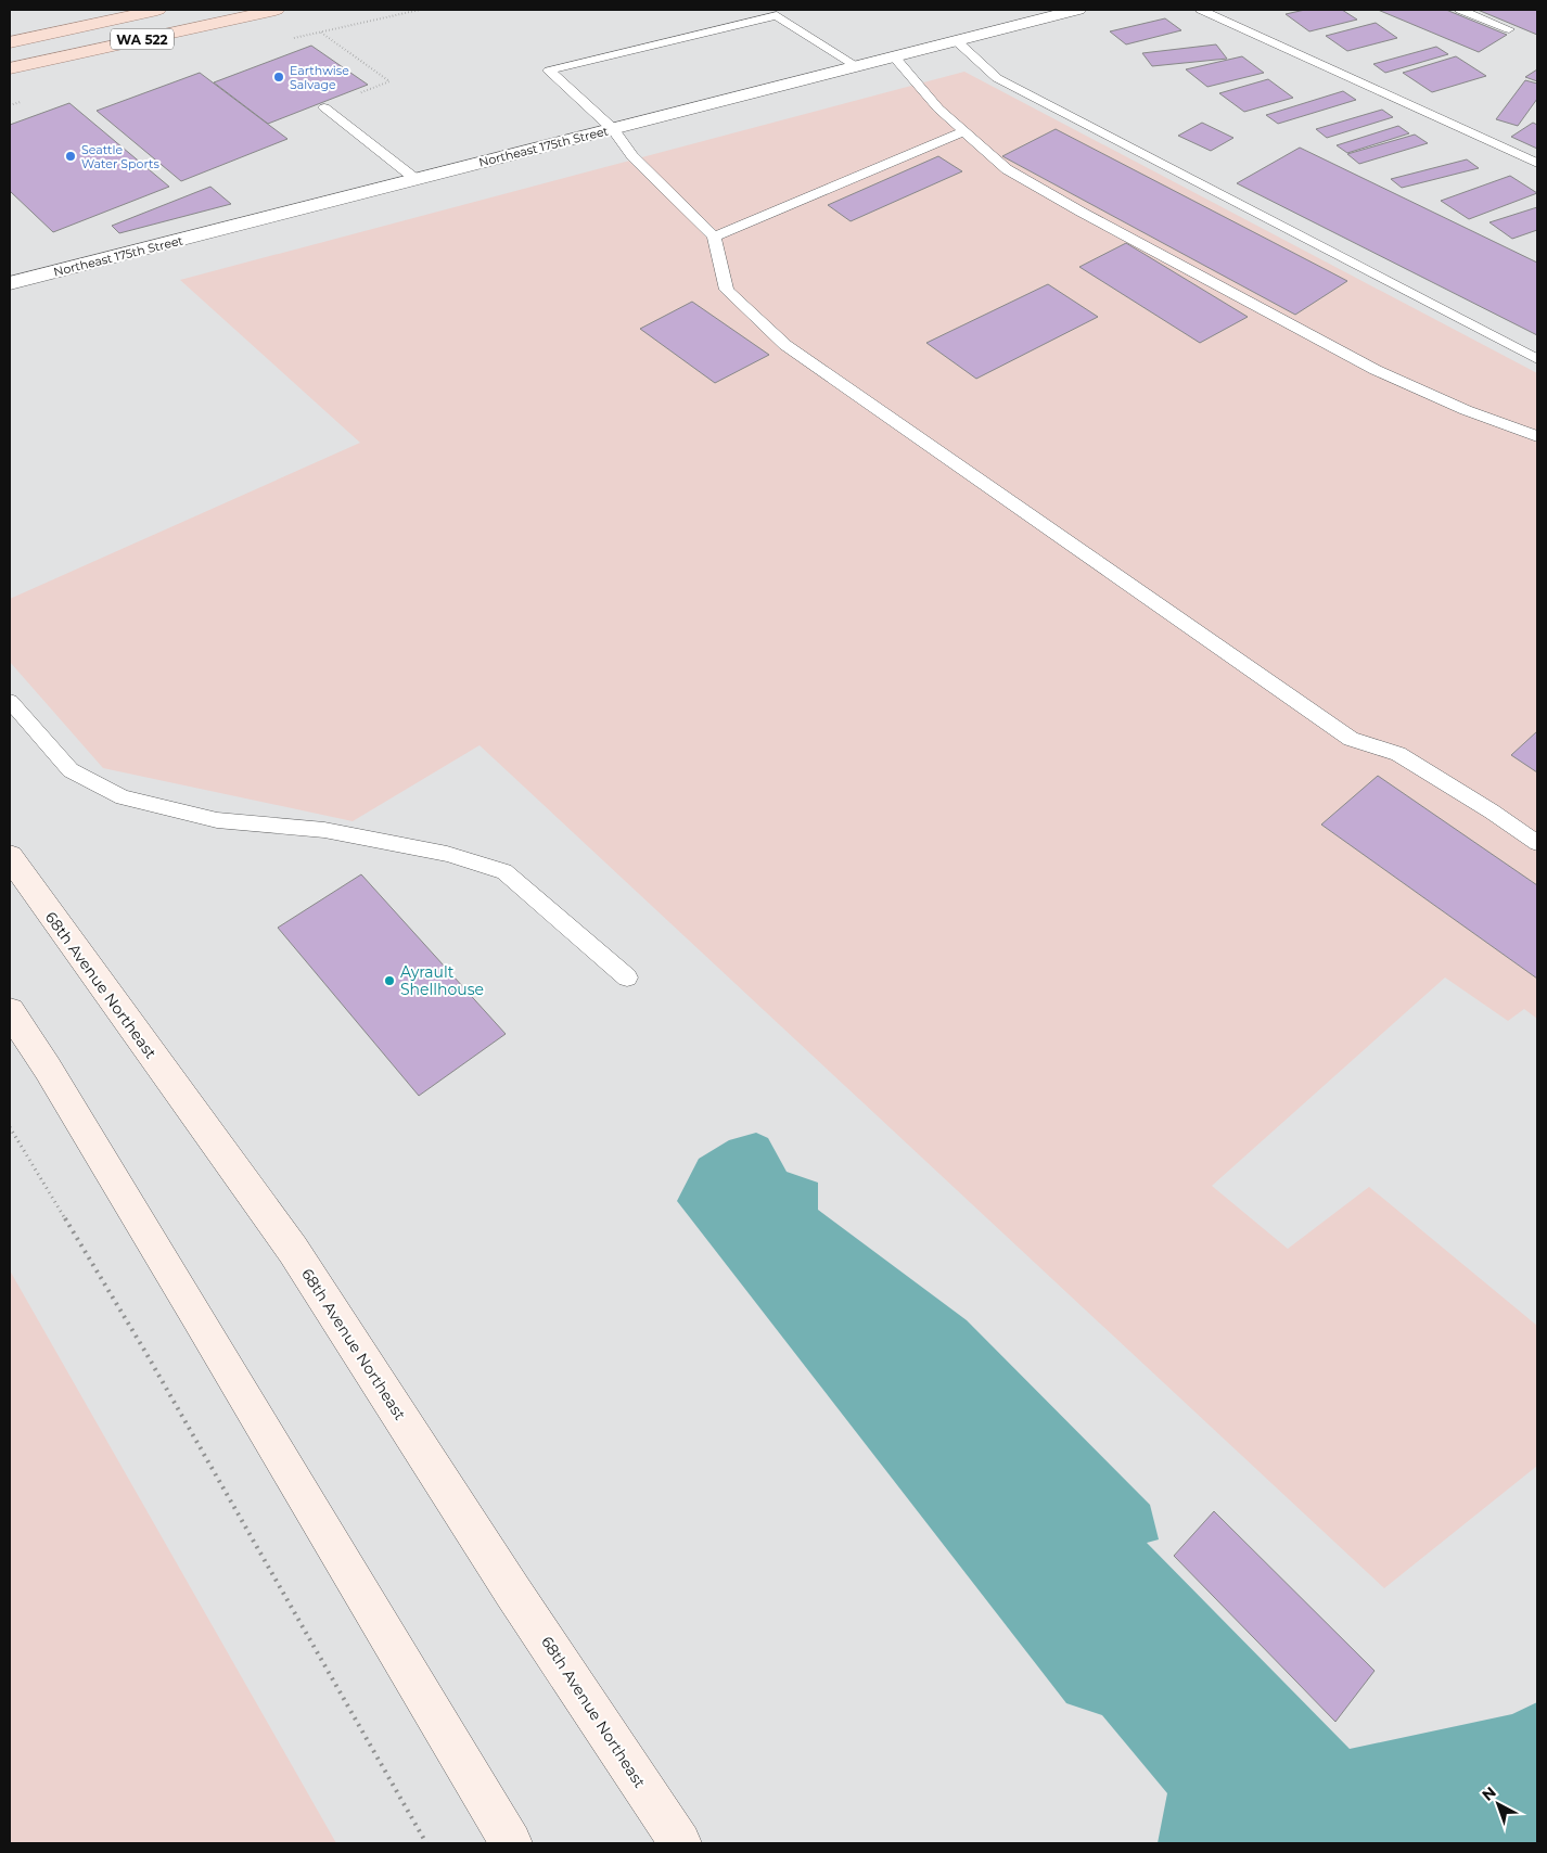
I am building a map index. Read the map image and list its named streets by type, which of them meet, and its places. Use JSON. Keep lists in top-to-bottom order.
{
  "streets": {
    "main road": ["WA 522", "68th Avenue Northeast"],
    "street": ["Northeast 175th Street"]
  },
  "places": ["Earthwise Salvage", "Seattle Water Sports", "Ayrault Shellhouse"],
  "north": "top left"
}
